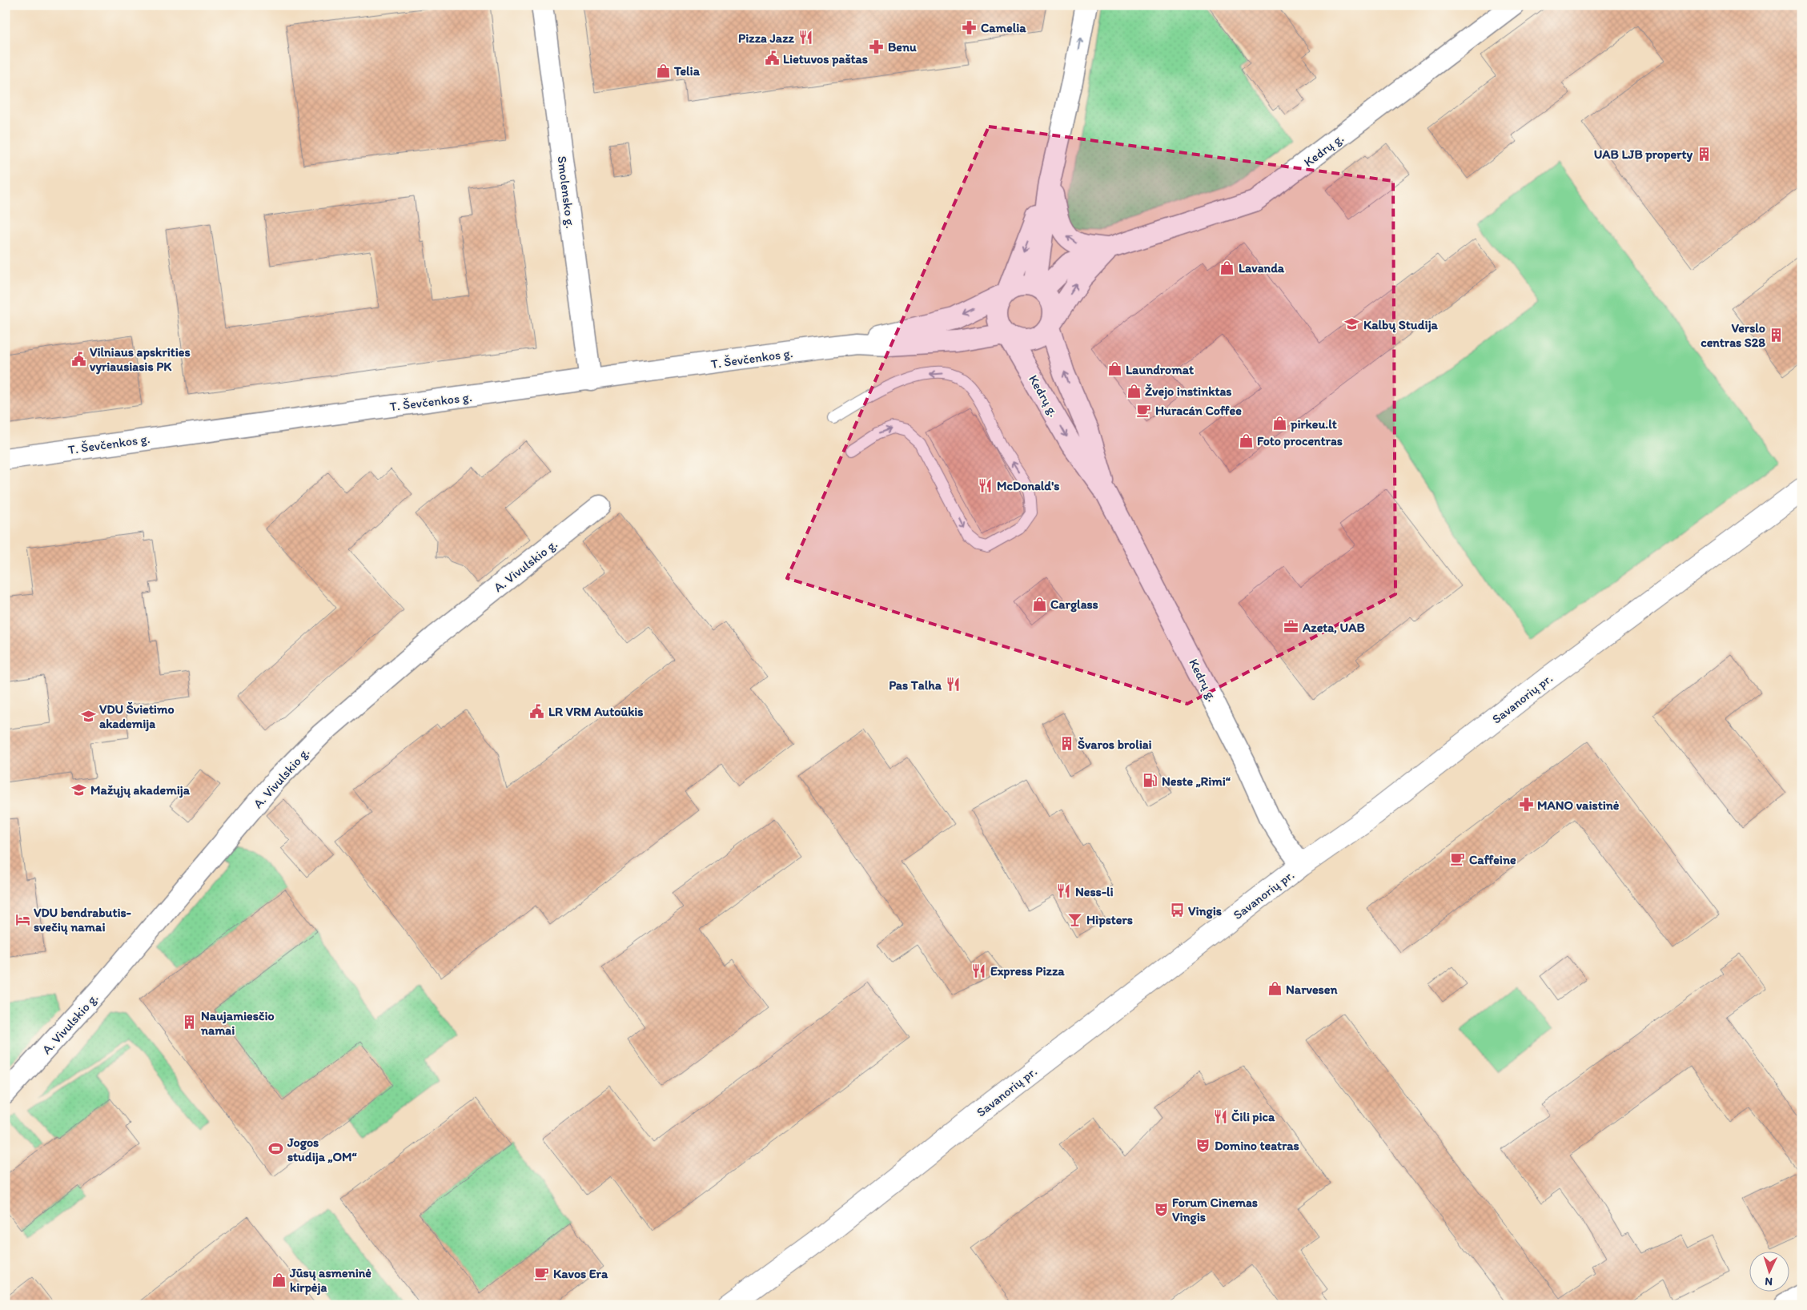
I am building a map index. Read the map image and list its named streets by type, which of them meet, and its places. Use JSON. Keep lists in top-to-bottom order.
{
  "streets": {
    "main road": ["Savanorių pr."],
    "street": [
      "Kedrų g.",
      "Smolensko g.",
      "T. Ševčenkos g.",
      "A. Vivulskio g."
    ]
  },
  "crossings": [
    ["Kedrų g.", "T. Ševčenkos g."],
    ["Kedrų g.", "Savanorių pr."],
    ["Smolensko g.", "T. Ševčenkos g."]
  ],
  "places": {
    "pharmacy": ["Camelia", "Benu", "MANO vaistinė"],
    "restaurant": [
      "Pizza Jazz",
      "McDonald's",
      "Pas Talha",
      "Ness-li",
      "Express Pizza",
      "Čili pica"
    ],
    "public building": ["Lietuvos paštas", "Vilniaus apskrities vyriausiasis PK", "LR VRM Autoūkis"],
    "shop": [
      "Telia",
      "Lavanda",
      "Laundromat",
      "Žvejo instinktas",
      "pirkeu.lt",
      "Foto procentras",
      "Carglass",
      "Narvesen",
      "Jūsų asmeninė kirpėja"
    ],
    "building": [
      "UAB LJB property",
      "Verslo centras S28",
      "Švaros broliai",
      "Naujamiesčio namai"
    ],
    "school or university": ["Kalbų Studija", "VDU Švietimo akademija", "Mažųjų akademija"],
    "cafe": ["Huracán Coffee", "Caffeine", "Kavos Era"],
    "office": ["Azeta, UAB"],
    "fuel station": ["Neste „Rimi“"],
    "bus stop": ["Vingis"],
    "hotel": ["VDU bendrabutis- svečių namai"],
    "bar": ["Hipsters"],
    "theatre": ["Domino teatras", "Forum Cinemas Vingis"],
    "sports": ["Jogos studija „OM“"]
  },
  "north": "bottom"
}
